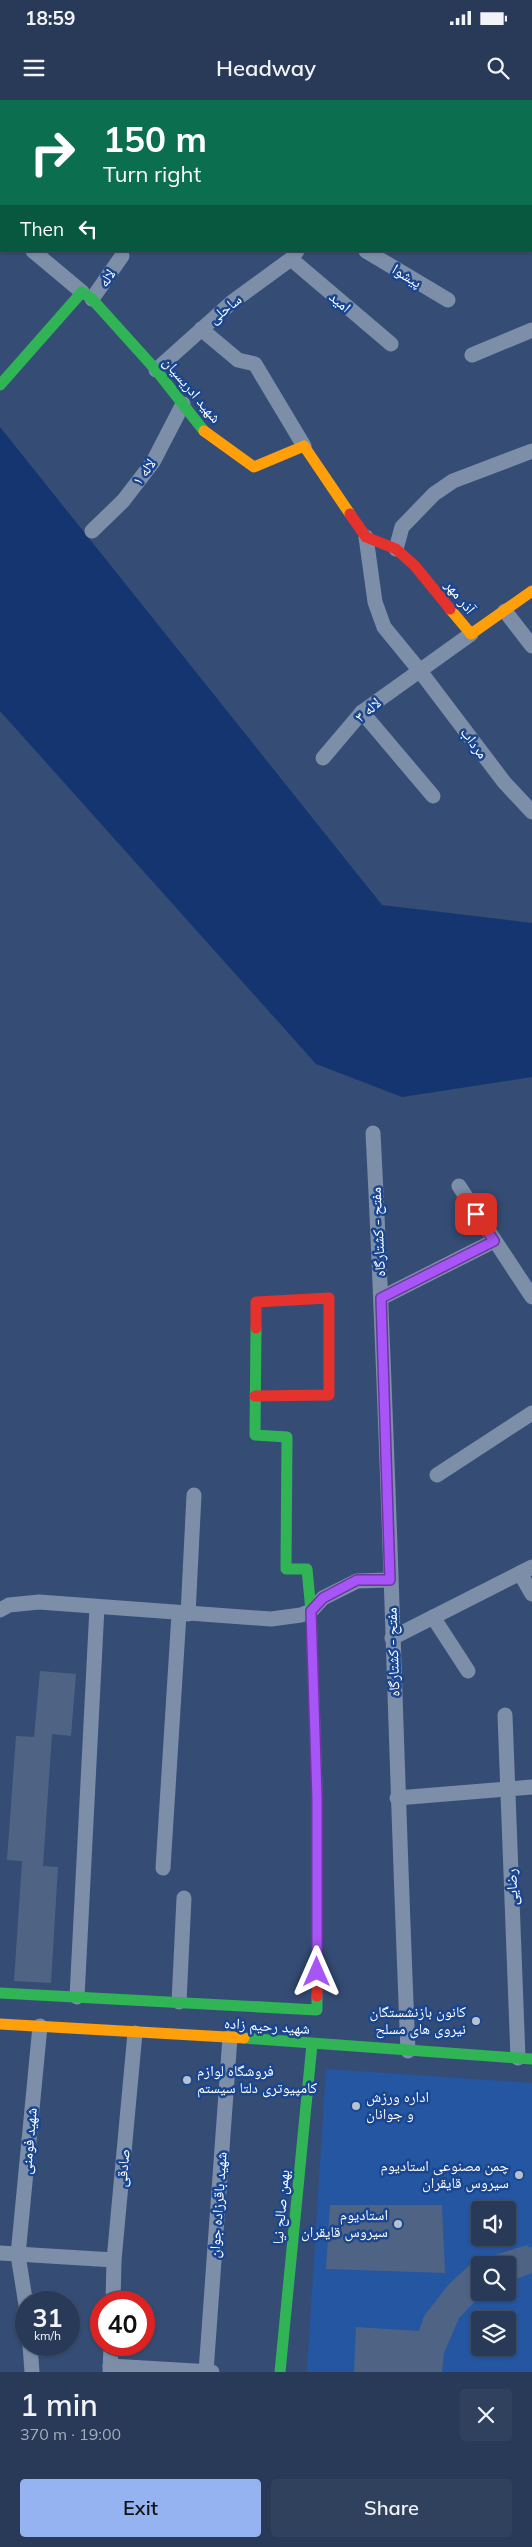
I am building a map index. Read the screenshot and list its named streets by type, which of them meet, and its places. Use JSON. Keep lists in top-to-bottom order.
{
  "streets": {
    "street": [
      "پیشوا",
      "لاله",
      "امید",
      "ساحلی",
      "شهید ادریسیان",
      "لاله ۱",
      "آذر مهر",
      "لاله ۳",
      "مرداب",
      "مفتح - کشتارگاه",
      "رضایی",
      "شهید رحیم زاده",
      "شهید فومنی",
      "صادقی",
      "شهید باقرزاده جوان",
      "بهمن صالح نیا"
    ]
  },
  "crossings": [
    ["لاله", "شهید ادریسیان"],
    ["امید", "ساحلی"],
    ["ساحلی", "شهید ادریسیان"],
    ["شهید ادریسیان", "لاله ۱"],
    ["آذر مهر", "لاله ۳"],
    ["آذر مهر", "مرداب"],
    ["لاله ۳", "مرداب"],
    ["مفتح - کشتارگاه", "شهید رحیم زاده"],
    ["رضایی", "شهید رحیم زاده"],
    ["شهید رحیم زاده", "شهید فومنی"],
    ["شهید رحیم زاده", "صادقی"],
    ["شهید رحیم زاده", "شهید باقرزاده جوان"],
    ["شهید رحیم زاده", "بهمن صالح نیا"]
  ],
  "places": [
    "کانون بازنشستگان نیروی های مسلح",
    "فروشگاه لوازم کامپیوتری دلتا سیستم",
    "اداره ورزش و جوانان",
    "چمن مصنوعی استادیوم سیروس قایقران",
    "استادیوم سیروس قایقران"
  ],
  "page": {
    "status": "18:59",
    "header": "Headway",
    "turn": ["150 m", "Turn right"],
    "then": "Then",
    "speed": "31 km/h",
    "limit": "40",
    "heading": ["1 min", "370 m · 19:00"],
    "buttons": ["Exit", "Share"]
  }
}
